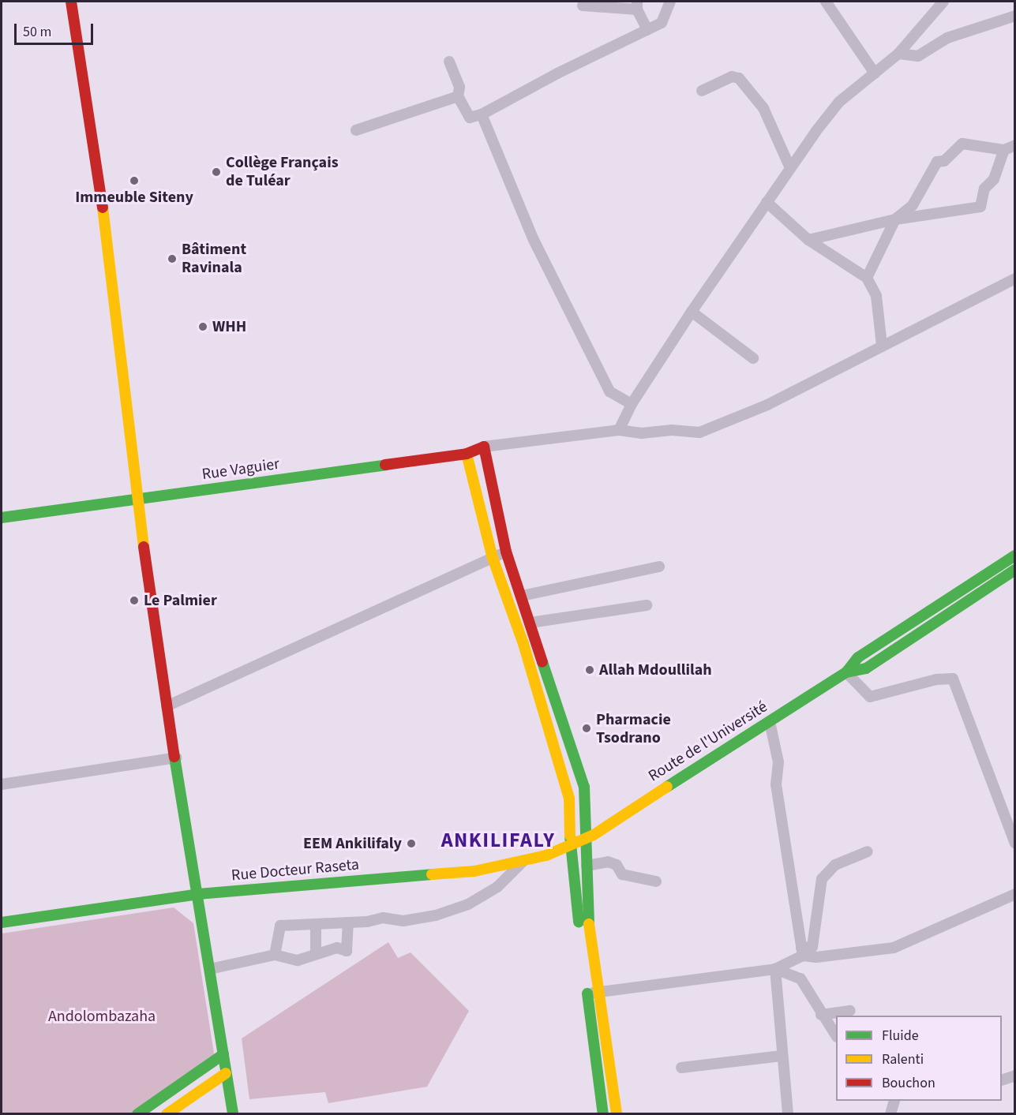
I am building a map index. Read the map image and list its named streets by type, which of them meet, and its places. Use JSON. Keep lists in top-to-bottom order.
{
  "streets": {
    "street": ["Rue Vaguier", "Route de l'Université", "Rue Docteur Raseta"]
  },
  "crossings": [
    ["Route de l'Université", "Rue Docteur Raseta"]
  ],
  "districts": ["ANKILIFALY"],
  "parks": ["Andolombazaha"],
  "places": [
    "Collège Français de Tuléar",
    "Immeuble Siteny",
    "Bâtiment Ravinala",
    "WHH",
    "Le Palmier",
    "Allah Mdoullilah",
    "Pharmacie Tsodrano",
    "EEM Ankilifaly"
  ],
  "legend": ["Fluide", "Ralenti", "Bouchon"],
  "scale_bar": "50 m"
}
